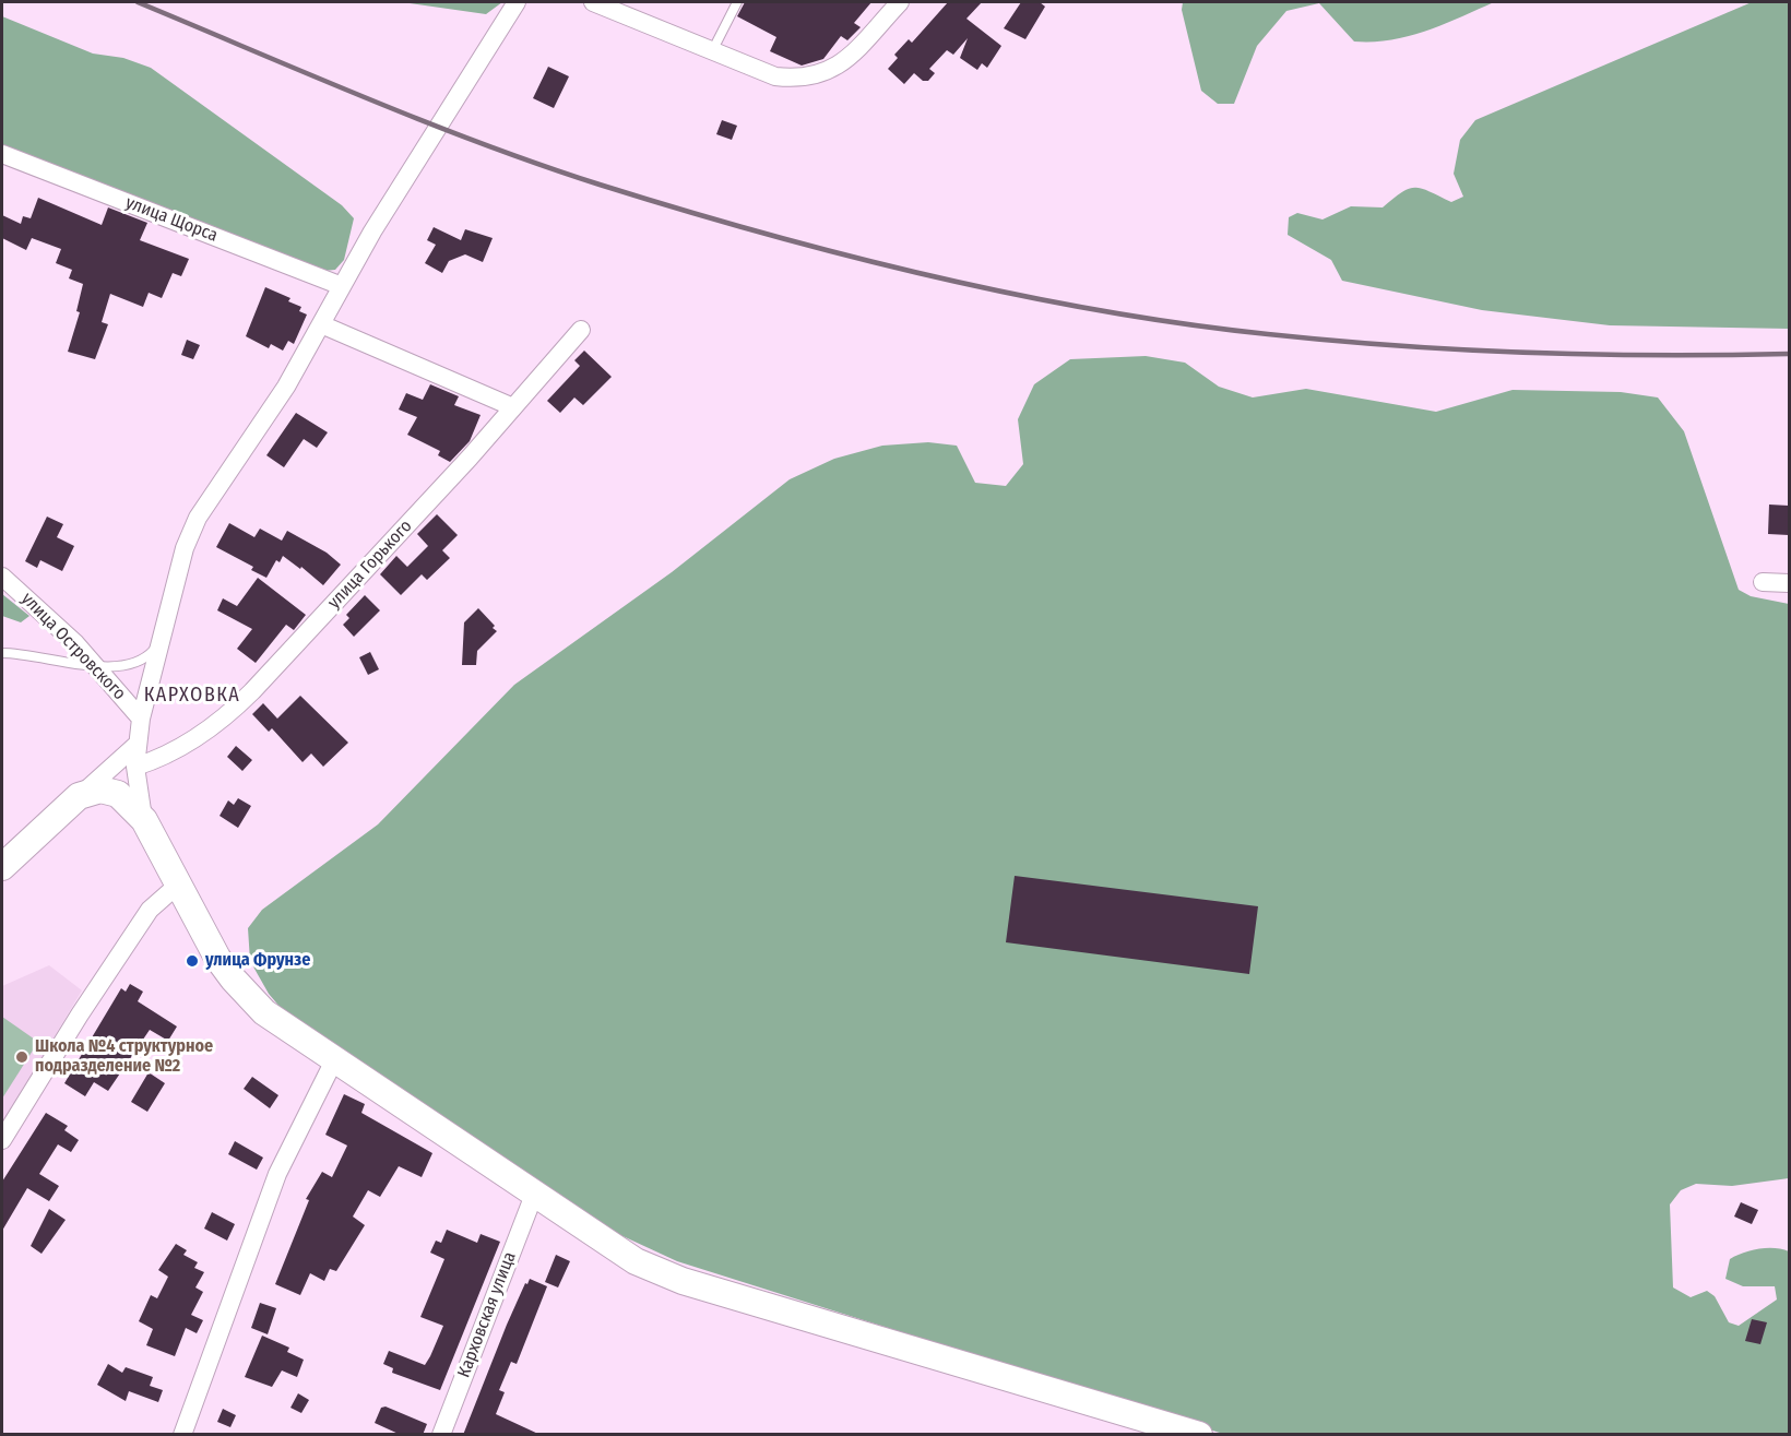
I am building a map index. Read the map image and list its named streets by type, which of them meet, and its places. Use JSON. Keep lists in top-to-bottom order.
{
  "streets": {
    "street": [
      "улица Щорса",
      "улица Горького",
      "улица Островского",
      "Карховская улица"
    ]
  },
  "districts": ["КАРХОВКА"],
  "places": ["улица Фрунзе", "Школа №4 структурное подразделение №2"]
}
